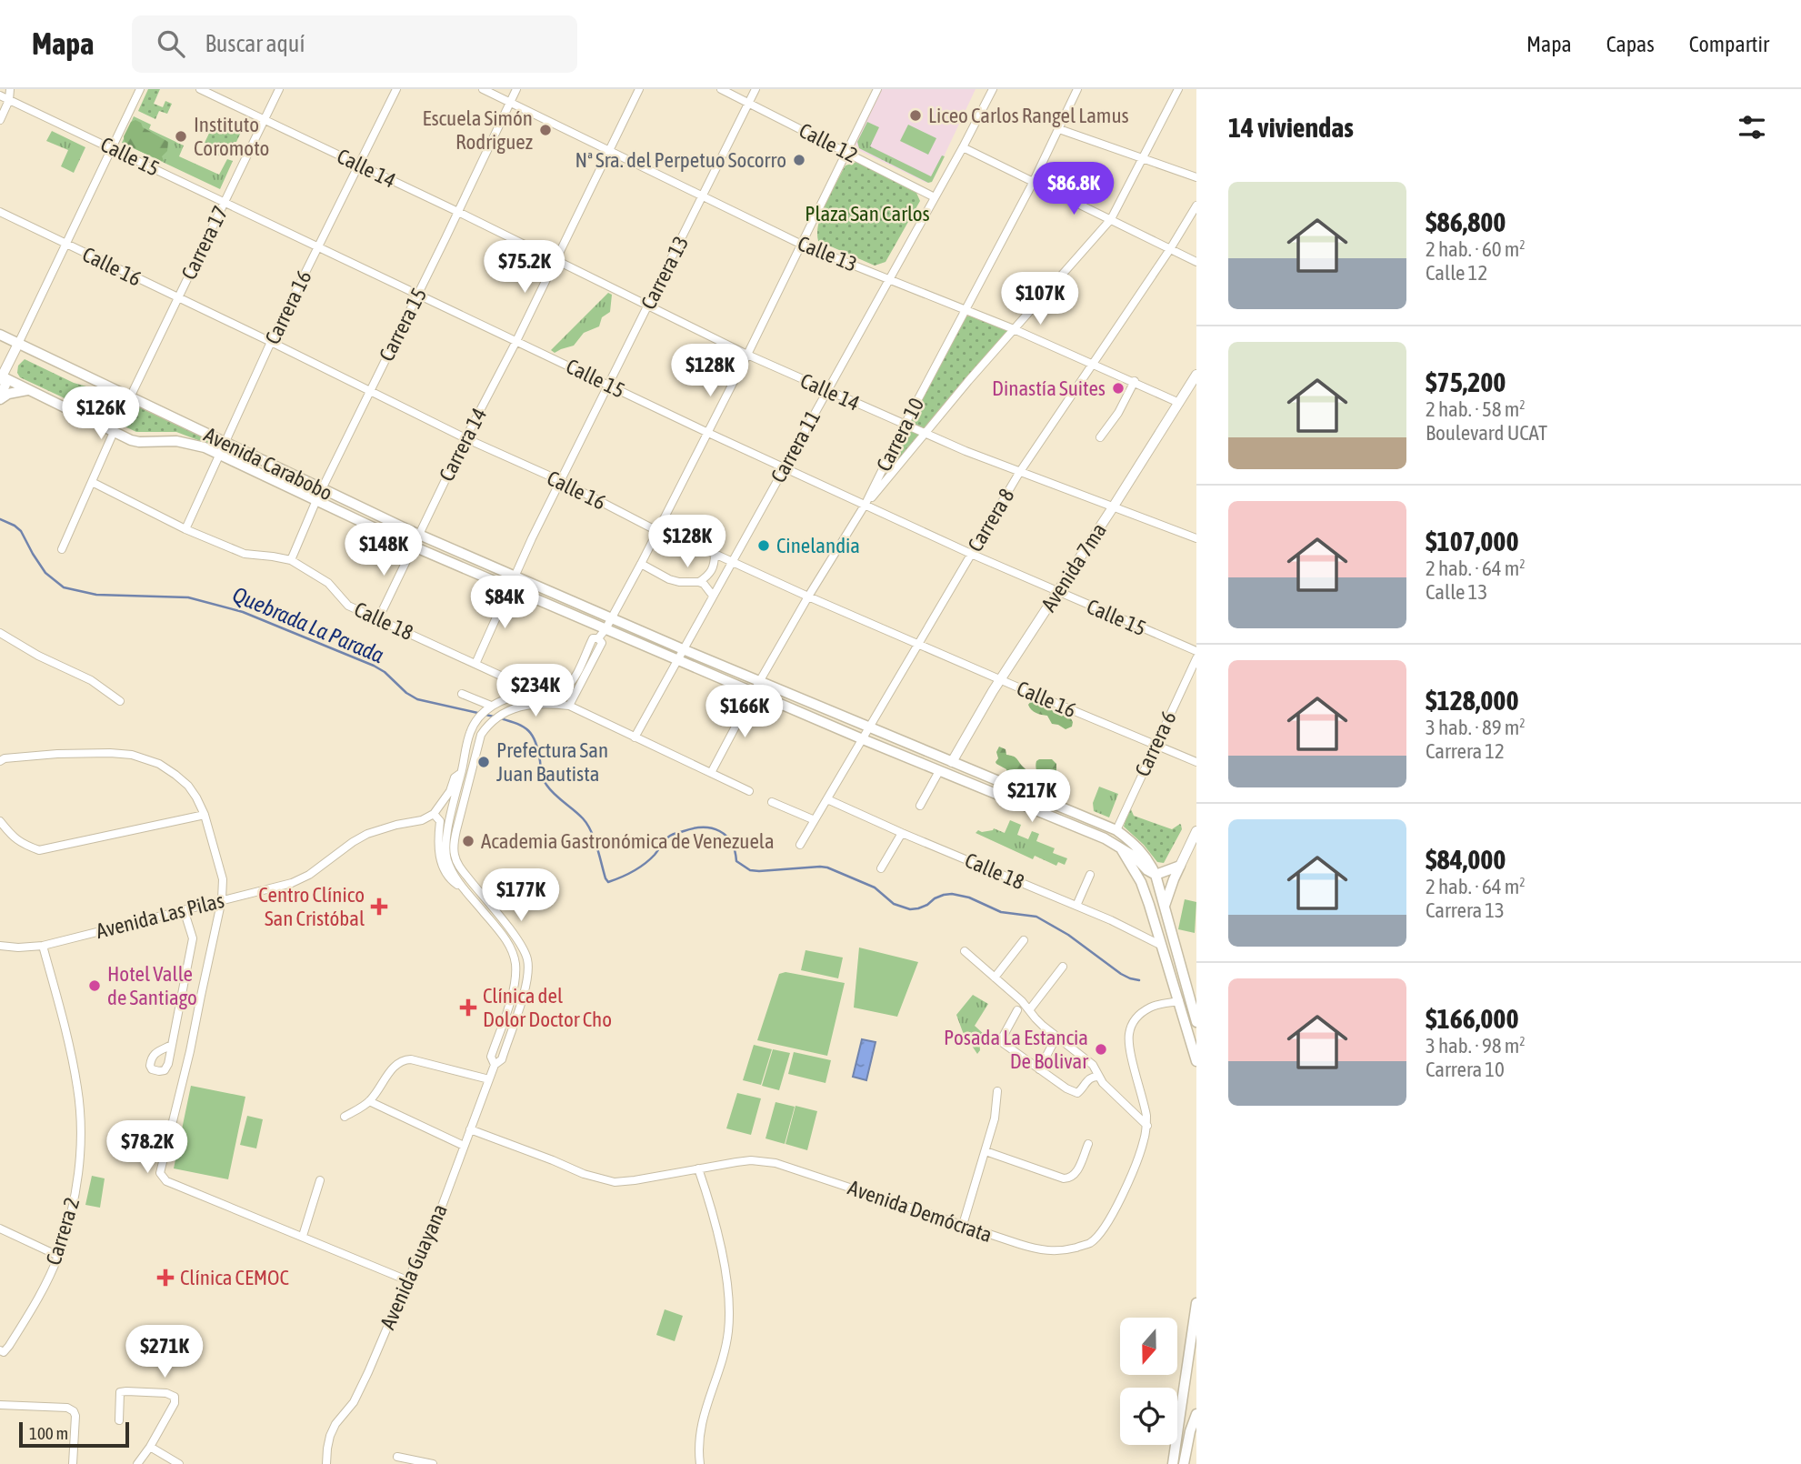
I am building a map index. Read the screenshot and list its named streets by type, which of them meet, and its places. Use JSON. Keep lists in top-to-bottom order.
{
  "streets": {
    "main road": ["Avenida Carabobo"],
    "street": [
      "Calle 12",
      "Calle 15",
      "Calle 14",
      "Carrera 17",
      "Calle 13",
      "Calle 16",
      "Carrera 13",
      "Carrera 16",
      "Carrera 15",
      "Carrera 10",
      "Carrera 14",
      "Carrera 11",
      "Carrera 8",
      "Avenida 7ma",
      "Calle 18",
      "Carrera 6",
      "Avenida Las Pilas",
      "Avenida Demócrata",
      "Carrera 2",
      "Avenida Guayana"
    ]
  },
  "crossings": [
    ["Calle 12", "Carrera 13"],
    ["Calle 12", "Carrera 11"],
    ["Calle 15", "Carrera 17"],
    ["Calle 15", "Carrera 13"],
    ["Calle 15", "Carrera 16"],
    ["Calle 15", "Carrera 15"],
    ["Calle 15", "Carrera 10"],
    ["Calle 15", "Carrera 14"],
    ["Calle 15", "Carrera 11"],
    ["Calle 15", "Carrera 8"],
    ["Calle 15", "Avenida 7ma"],
    ["Calle 14", "Carrera 17"],
    ["Calle 14", "Carrera 13"],
    ["Calle 14", "Carrera 16"],
    ["Calle 14", "Carrera 15"],
    ["Calle 14", "Carrera 10"],
    ["Calle 14", "Carrera 14"],
    ["Calle 14", "Carrera 11"],
    ["Calle 14", "Carrera 8"],
    ["Calle 14", "Avenida 7ma"],
    ["Carrera 17", "Calle 16"],
    ["Carrera 17", "Avenida Carabobo"],
    ["Calle 13", "Carrera 13"],
    ["Calle 13", "Carrera 15"],
    ["Calle 13", "Carrera 10"],
    ["Calle 13", "Carrera 11"],
    ["Calle 13", "Carrera 8"],
    ["Calle 13", "Avenida 7ma"],
    ["Calle 16", "Carrera 13"],
    ["Calle 16", "Carrera 16"],
    ["Calle 16", "Carrera 15"],
    ["Calle 16", "Carrera 10"],
    ["Calle 16", "Carrera 14"],
    ["Calle 16", "Carrera 11"],
    ["Calle 16", "Carrera 8"],
    ["Calle 16", "Avenida 7ma"],
    ["Calle 16", "Carrera 6"],
    ["Carrera 13", "Avenida Carabobo"],
    ["Carrera 13", "Calle 18"],
    ["Carrera 16", "Avenida Carabobo"],
    ["Carrera 16", "Calle 18"],
    ["Carrera 15", "Avenida Carabobo"],
    ["Carrera 15", "Calle 18"],
    ["Carrera 10", "Avenida Carabobo"],
    ["Carrera 14", "Avenida Carabobo"],
    ["Carrera 14", "Calle 18"],
    ["Carrera 11", "Avenida Carabobo"],
    ["Avenida Carabobo", "Carrera 8"],
    ["Avenida Carabobo", "Avenida 7ma"],
    ["Avenida Carabobo", "Carrera 6"],
    ["Carrera 8", "Calle 18"],
    ["Avenida Las Pilas", "Carrera 2"],
    ["Avenida Demócrata", "Avenida Guayana"]
  ],
  "water": ["Quebrada La Parada"],
  "parks": ["Plaza San Carlos"],
  "places": {
    "other": [
      "Liceo Carlos Rangel Lamus",
      "Escuela Simón Rodriguez",
      "Instituto Coromoto",
      "Nª Sra. del Perpetuo Socorro",
      "Dinastía Suites",
      "Cinelandia",
      "Prefectura San Juan Bautista",
      "Academia Gastronómica de Venezuela",
      "Hotel Valle de Santiago",
      "Posada La Estancia De Bolivar"
    ],
    "health": ["Centro Clínico San Cristóbal", "Clínica del Dolor Doctor Cho", "Clínica CEMOC"]
  },
  "scale_bar": "100 m",
  "north": "bottom",
  "page": {
    "header": "Mapa",
    "search": "Buscar aquí",
    "nav": ["Mapa", "Capas", "Compartir"],
    "heading": "14 viviendas",
    "price": [
      "$86.8K",
      "$75.2K",
      "$107K",
      "$128K",
      "$126K",
      "$128K",
      "$148K",
      "$84K",
      "$234K",
      "$166K",
      "$217K",
      "$177K",
      "$78.2K",
      "$271K"
    ],
    "list": [
      {
        "name": "$86,800",
        "note": "2 hab. · 60 m² · Calle 12"
      },
      {
        "name": "$75,200",
        "note": "2 hab. · 58 m² · Boulevard UCAT"
      },
      {
        "name": "$107,000",
        "note": "2 hab. · 64 m² · Calle 13"
      },
      {
        "name": "$128,000",
        "note": "3 hab. · 89 m² · Carrera 12"
      },
      {
        "name": "$84,000",
        "note": "2 hab. · 64 m² · Carrera 13"
      },
      {
        "name": "$166,000",
        "note": "3 hab. · 98 m² · Carrera 10"
      }
    ],
    "scale": "100 m"
  }
}
